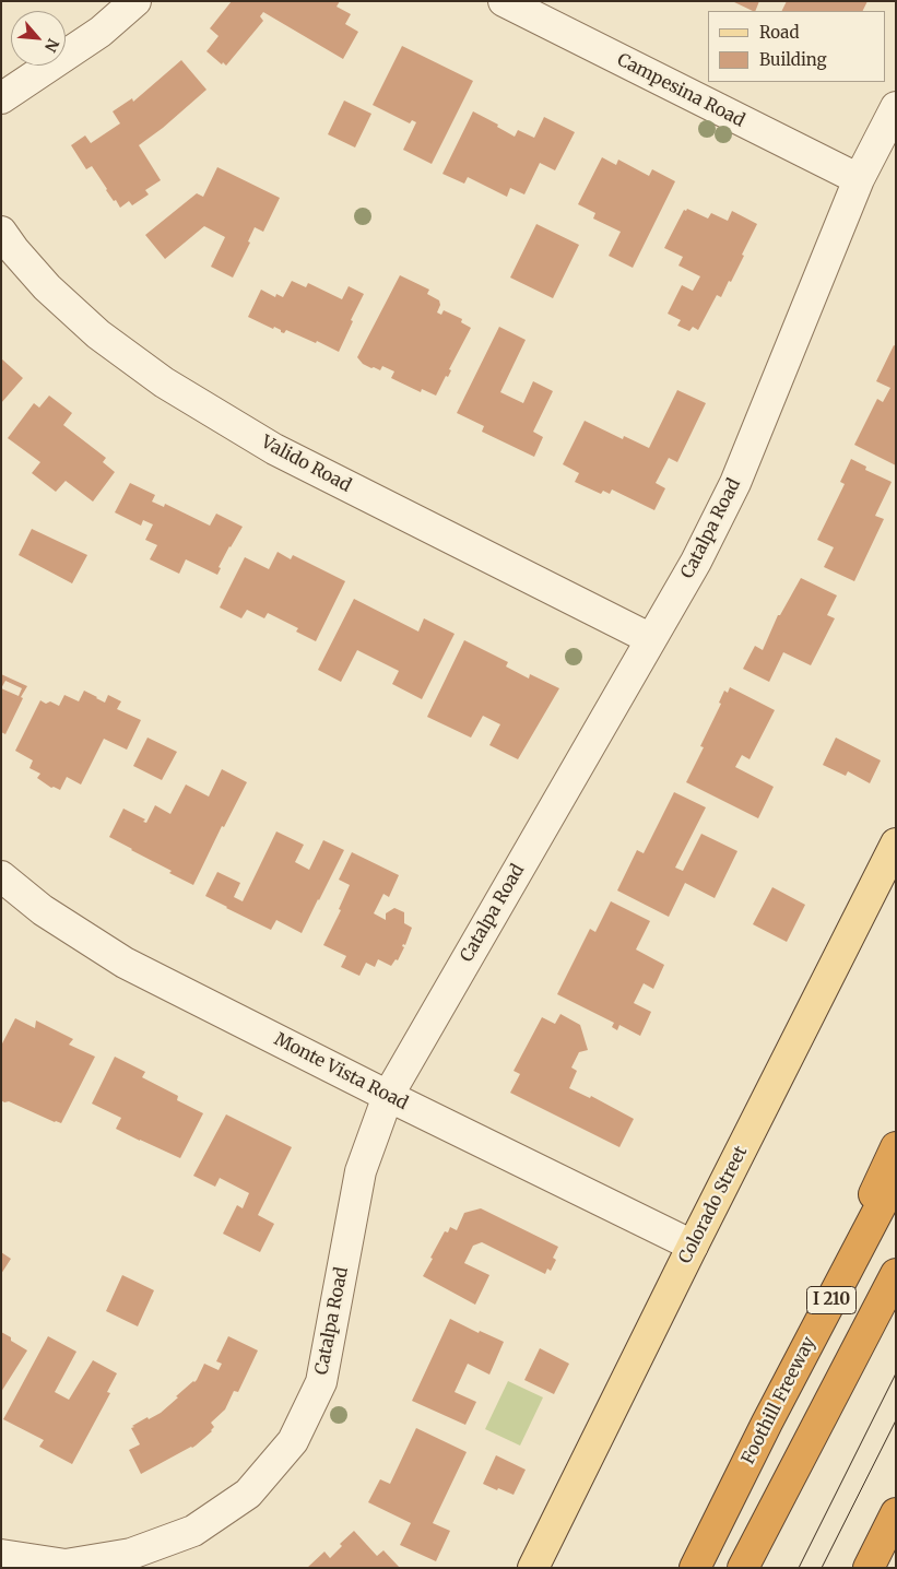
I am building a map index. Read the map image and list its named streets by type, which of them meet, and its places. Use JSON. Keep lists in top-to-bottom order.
{
  "streets": {
    "highway": ["I 210", "Foothill Freeway"],
    "main road": ["Colorado Street"],
    "street": [
      "Campesina Road",
      "Valido Road",
      "Catalpa Road",
      "Monte Vista Road"
    ]
  },
  "crossings": [
    ["Campesina Road", "Catalpa Road"],
    ["Valido Road", "Catalpa Road"],
    ["Catalpa Road", "Monte Vista Road"],
    ["Monte Vista Road", "Colorado Street"]
  ],
  "legend": ["Road", "Building"],
  "north": "bottom right"
}
